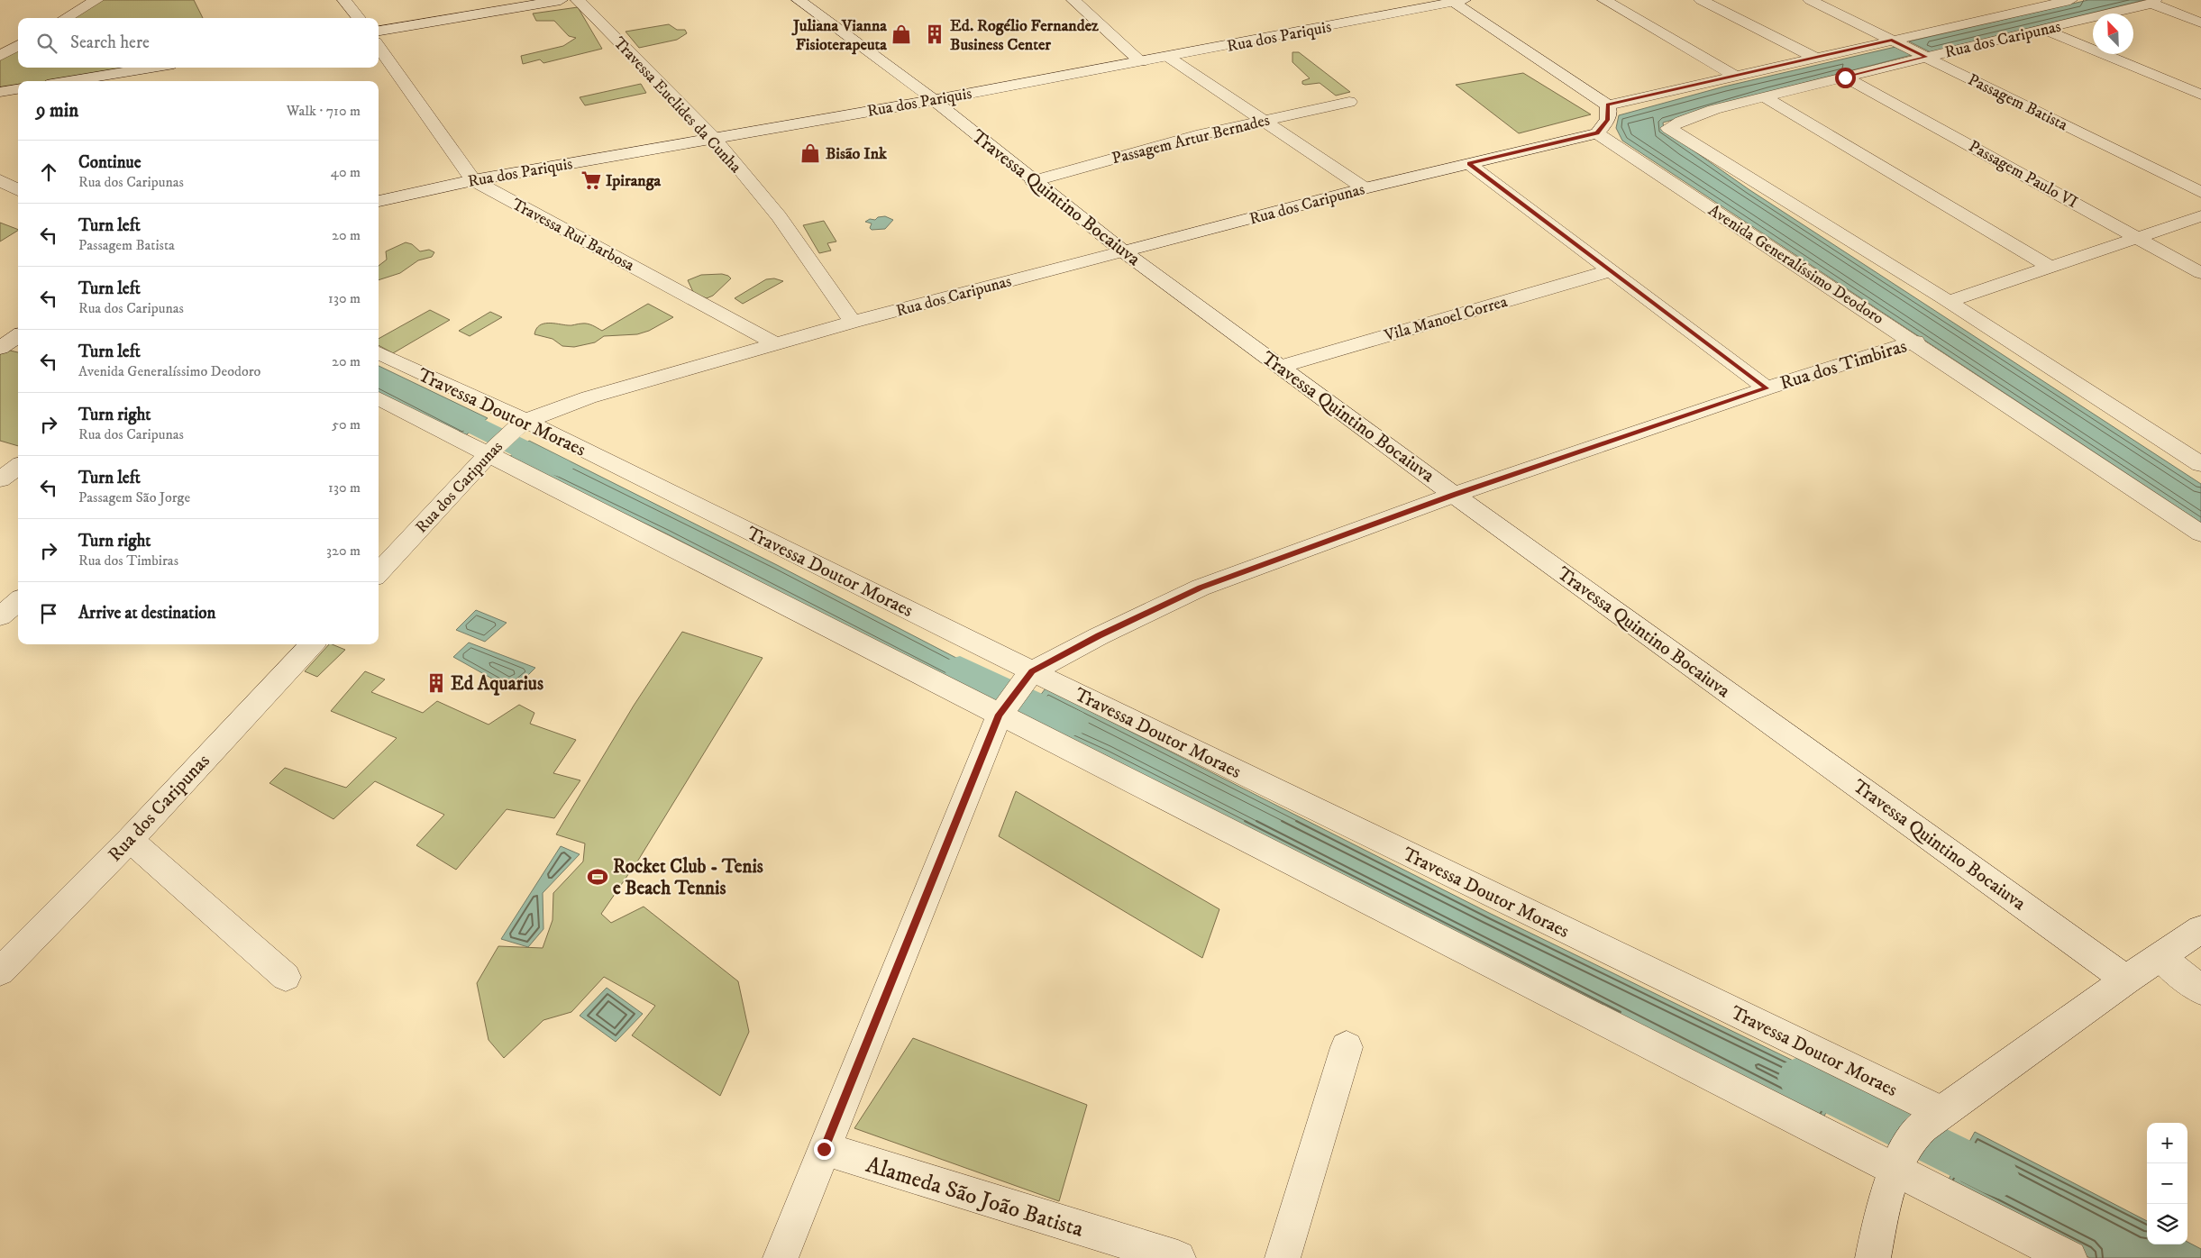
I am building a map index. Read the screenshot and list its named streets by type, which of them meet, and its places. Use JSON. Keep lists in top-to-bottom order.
{
  "streets": {
    "street": [
      "Rua dos Pariquis",
      "Rua dos Caripunas",
      "Passagem Batista",
      "Travessa Euclides da Cunha",
      "Passagem Artur Bernades",
      "Passagem Paulo VI",
      "Travessa Quintino Bocaiuva",
      "Travessa Rui Barbosa",
      "Avenida Generalíssimo Deodoro",
      "Vila Manoel Correa",
      "Rua dos Timbiras",
      "Travessa Doutor Moraes",
      "Alameda São João Batista"
    ]
  },
  "crossings": [
    ["Rua dos Pariquis", "Travessa Euclides da Cunha"],
    ["Rua dos Pariquis", "Travessa Quintino Bocaiuva"],
    ["Rua dos Pariquis", "Travessa Rui Barbosa"],
    ["Rua dos Caripunas", "Passagem Batista"],
    ["Rua dos Caripunas", "Travessa Euclides da Cunha"],
    ["Rua dos Caripunas", "Passagem Paulo VI"],
    ["Rua dos Caripunas", "Travessa Quintino Bocaiuva"],
    ["Rua dos Caripunas", "Travessa Rui Barbosa"],
    ["Rua dos Caripunas", "Avenida Generalíssimo Deodoro"],
    ["Rua dos Caripunas", "Travessa Doutor Moraes"],
    ["Passagem Artur Bernades", "Travessa Quintino Bocaiuva"],
    ["Travessa Quintino Bocaiuva", "Vila Manoel Correa"],
    ["Travessa Quintino Bocaiuva", "Rua dos Timbiras"],
    ["Avenida Generalíssimo Deodoro", "Rua dos Timbiras"],
    ["Rua dos Timbiras", "Travessa Doutor Moraes"],
    ["Rua dos Timbiras", "Alameda São João Batista"]
  ],
  "places": {
    "shop": ["Juliana Vianna Fisioterapeuta", "Bisão Ink"],
    "building": ["Ed. Rogélio Fernandez Business Center", "Ed Aquarius"],
    "supermarket": ["Ipiranga"],
    "sports": ["Rocket Club - Tenis e Beach Tennis"]
  },
  "north": "top left",
  "page": {
    "search": "Search here",
    "heading": ["9 min", "Walk · 710 m"],
    "list": [
      ["Continue", "Rua dos Caripunas", "40 m"],
      ["Turn left", "Passagem Batista", "20 m"],
      ["Turn left", "Rua dos Caripunas", "130 m"],
      ["Turn left", "Avenida Generalíssimo Deodoro", "20 m"],
      ["Turn right", "Rua dos Caripunas", "50 m"],
      ["Turn left", "Passagem São Jorge", "130 m"],
      ["Turn right", "Rua dos Timbiras", "320 m"],
      "Arrive at destination"
    ],
    "map_buttons": ["+", "−"]
  }
}
